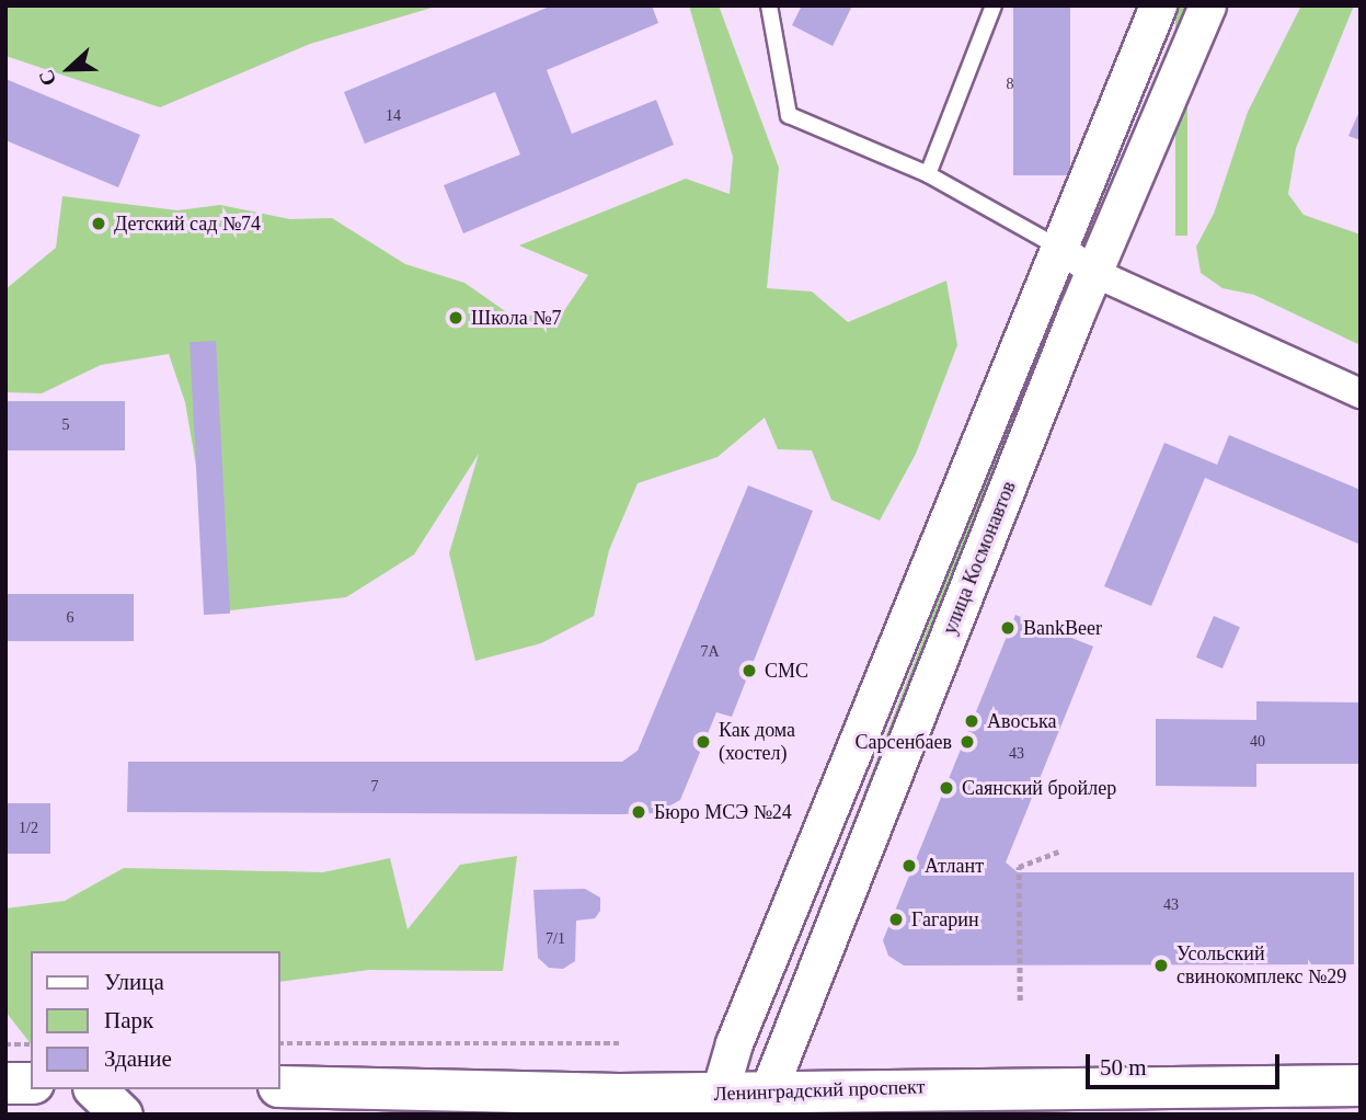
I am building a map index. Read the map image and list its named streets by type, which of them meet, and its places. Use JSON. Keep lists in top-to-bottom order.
{
  "streets": {
    "main road": ["Ленинградский проспект"],
    "street": ["улица Космонавтов"]
  },
  "crossings": [
    ["улица Космонавтов", "Ленинградский проспект"]
  ],
  "places": [
    "Детский сад №74",
    "Школа №7",
    "BankBeer",
    "СМС",
    "Авоська",
    "Как дома (хостел)",
    "Сарсенбаев",
    "Саянский бройлер",
    "Бюро МСЭ №24",
    "Атлант",
    "Гагарин",
    "Усольский свинокомплекс №29"
  ],
  "house_numbers": [
    "8",
    "14",
    "5",
    "6",
    "7А",
    "40",
    "43",
    "7",
    "1/2",
    "43",
    "7/1"
  ],
  "legend": ["Улица", "Парк", "Здание"],
  "scale_bar": "50 m",
  "north": "left"
}
